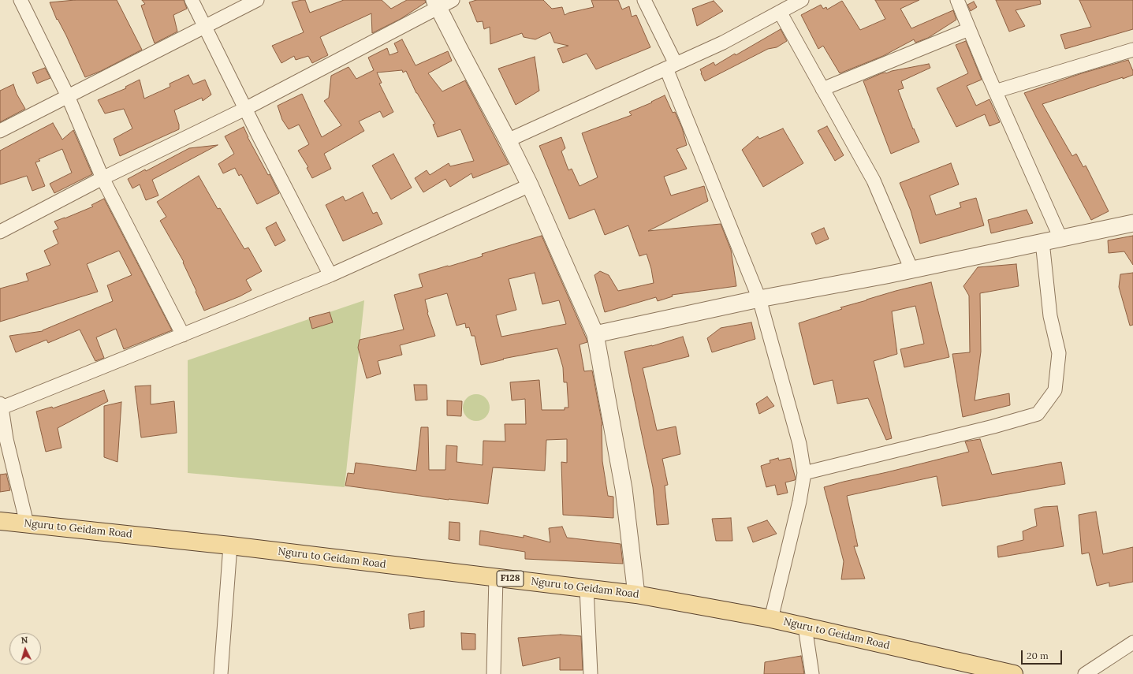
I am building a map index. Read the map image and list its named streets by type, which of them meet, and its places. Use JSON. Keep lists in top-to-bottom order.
{
  "streets": {
    "main road": ["Nguru to Geidam Road", "F128"]
  },
  "scale_bar": "20 m",
  "north": "top"
}
